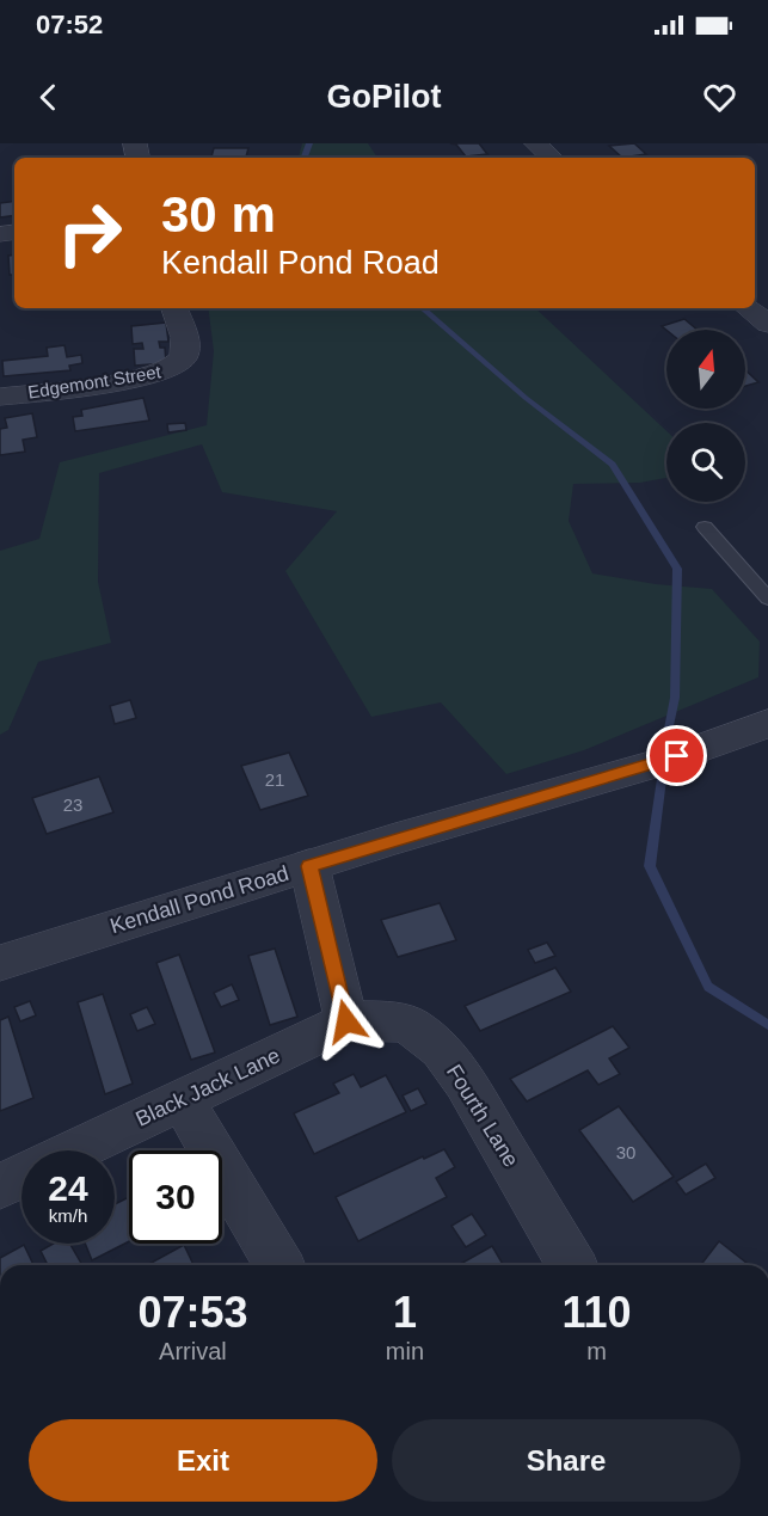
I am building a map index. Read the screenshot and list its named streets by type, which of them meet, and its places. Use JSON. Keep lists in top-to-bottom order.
{
  "streets": {
    "street": [
      "Edgemont Street",
      "Kendall Pond Road",
      "Black Jack Lane",
      "Fourth Lane"
    ]
  },
  "crossings": [
    ["Black Jack Lane", "Fourth Lane"]
  ],
  "house_numbers": ["21", "23", "30"],
  "north": "top",
  "page": {
    "status": "07:52",
    "header": "GoPilot",
    "turn": ["30 m", "Kendall Pond Road"],
    "speed": "24 km/h",
    "limit": "30",
    "eta": [
      "07:53",
      "Arrival",
      "1",
      "min",
      "110",
      "m"
    ],
    "buttons": ["Exit", "Share"]
  }
}
